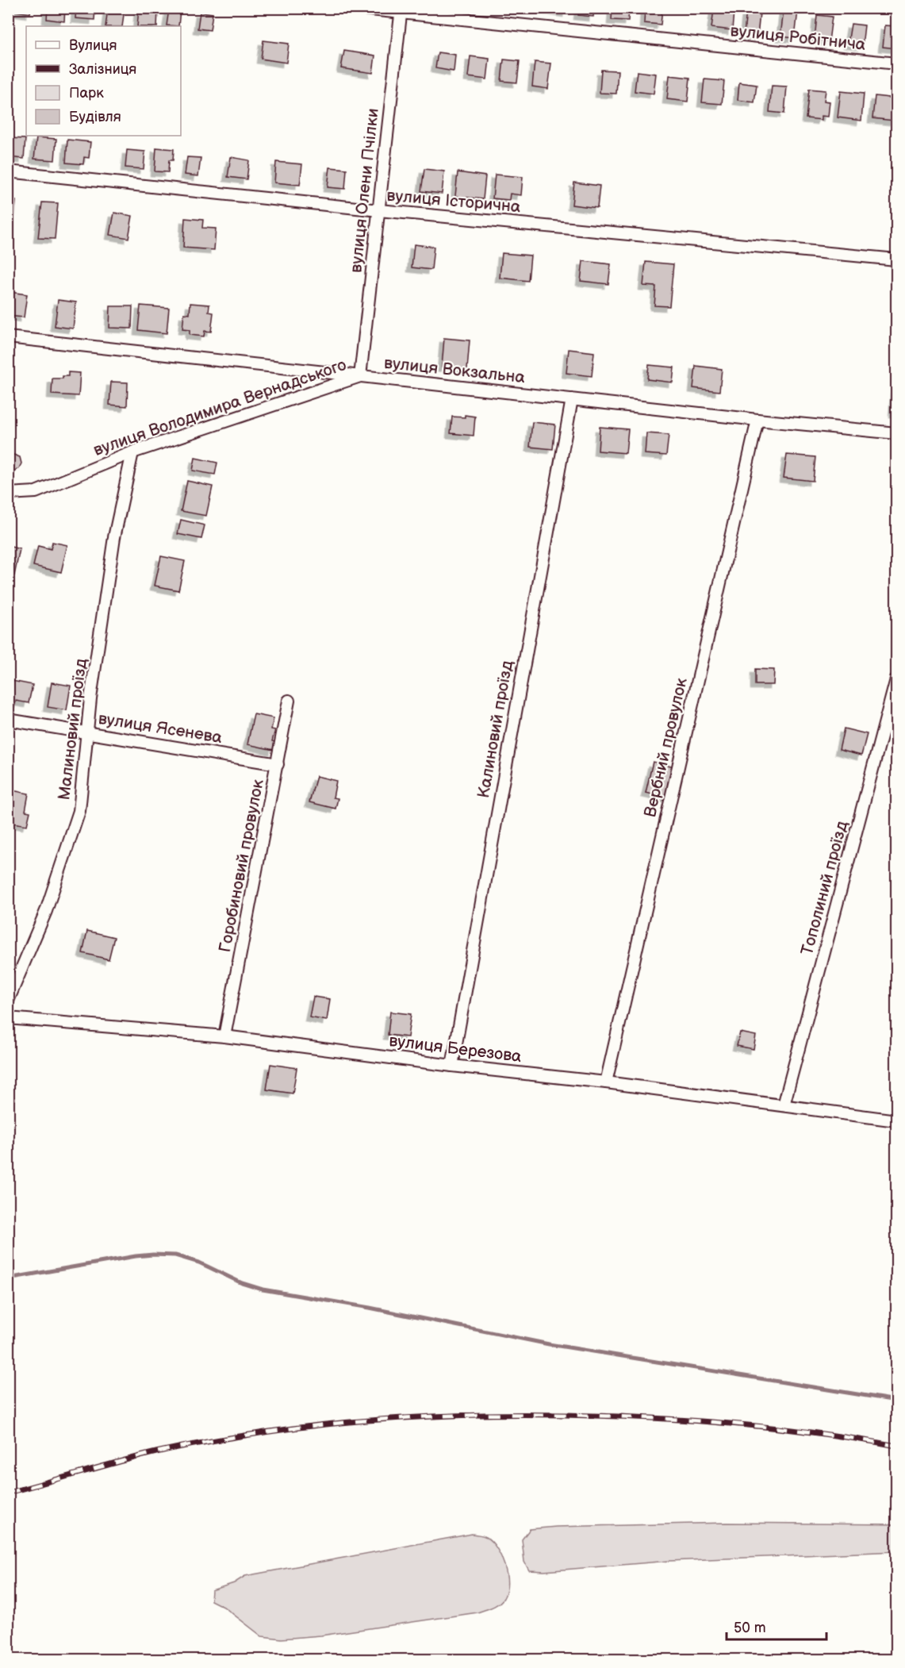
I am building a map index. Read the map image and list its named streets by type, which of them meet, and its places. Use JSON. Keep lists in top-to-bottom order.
{
  "streets": {
    "street": [
      "вулиця Робітнича",
      "вулиця Олени Пчілки",
      "вулиця Історична",
      "вулиця Вокзальна",
      "вулиця Володимира Вернадського",
      "вулиця Ясенева",
      "Малиновий проїзд",
      "Калиновий проїзд",
      "Вербний провулок",
      "Горобиновий провулок",
      "Тополиний проїзд",
      "вулиця Березова"
    ]
  },
  "crossings": [
    ["вулиця Робітнича", "вулиця Олени Пчілки"],
    ["вулиця Олени Пчілки", "вулиця Історична"],
    ["вулиця Олени Пчілки", "вулиця Вокзальна"],
    ["вулиця Олени Пчілки", "вулиця Володимира Вернадського"],
    ["вулиця Вокзальна", "вулиця Володимира Вернадського"],
    ["вулиця Вокзальна", "Калиновий проїзд"],
    ["вулиця Вокзальна", "Вербний провулок"],
    ["вулиця Володимира Вернадського", "Малиновий проїзд"],
    ["вулиця Ясенева", "Малиновий проїзд"],
    ["вулиця Ясенева", "Горобиновий провулок"],
    ["Калиновий проїзд", "вулиця Березова"],
    ["Вербний провулок", "вулиця Березова"],
    ["Горобиновий провулок", "вулиця Березова"],
    ["Тополиний проїзд", "вулиця Березова"]
  ],
  "legend": [
    "Вулиця",
    "Залізниця",
    "Парк",
    "Будівля"
  ],
  "scale_bar": "50 m"
}
